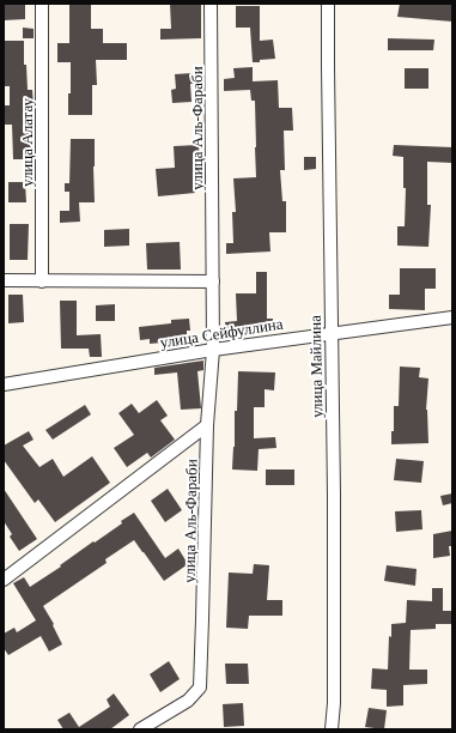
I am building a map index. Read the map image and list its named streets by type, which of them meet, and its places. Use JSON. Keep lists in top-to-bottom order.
{
  "streets": {
    "street": [
      "улица Аль-Фараби",
      "улица Алатау",
      "улица Сейфуллина",
      "улица Майлина"
    ]
  },
  "crossings": [
    ["улица Аль-Фараби", "улица Сейфуллина"],
    ["улица Сейфуллина", "улица Майлина"]
  ]
}
